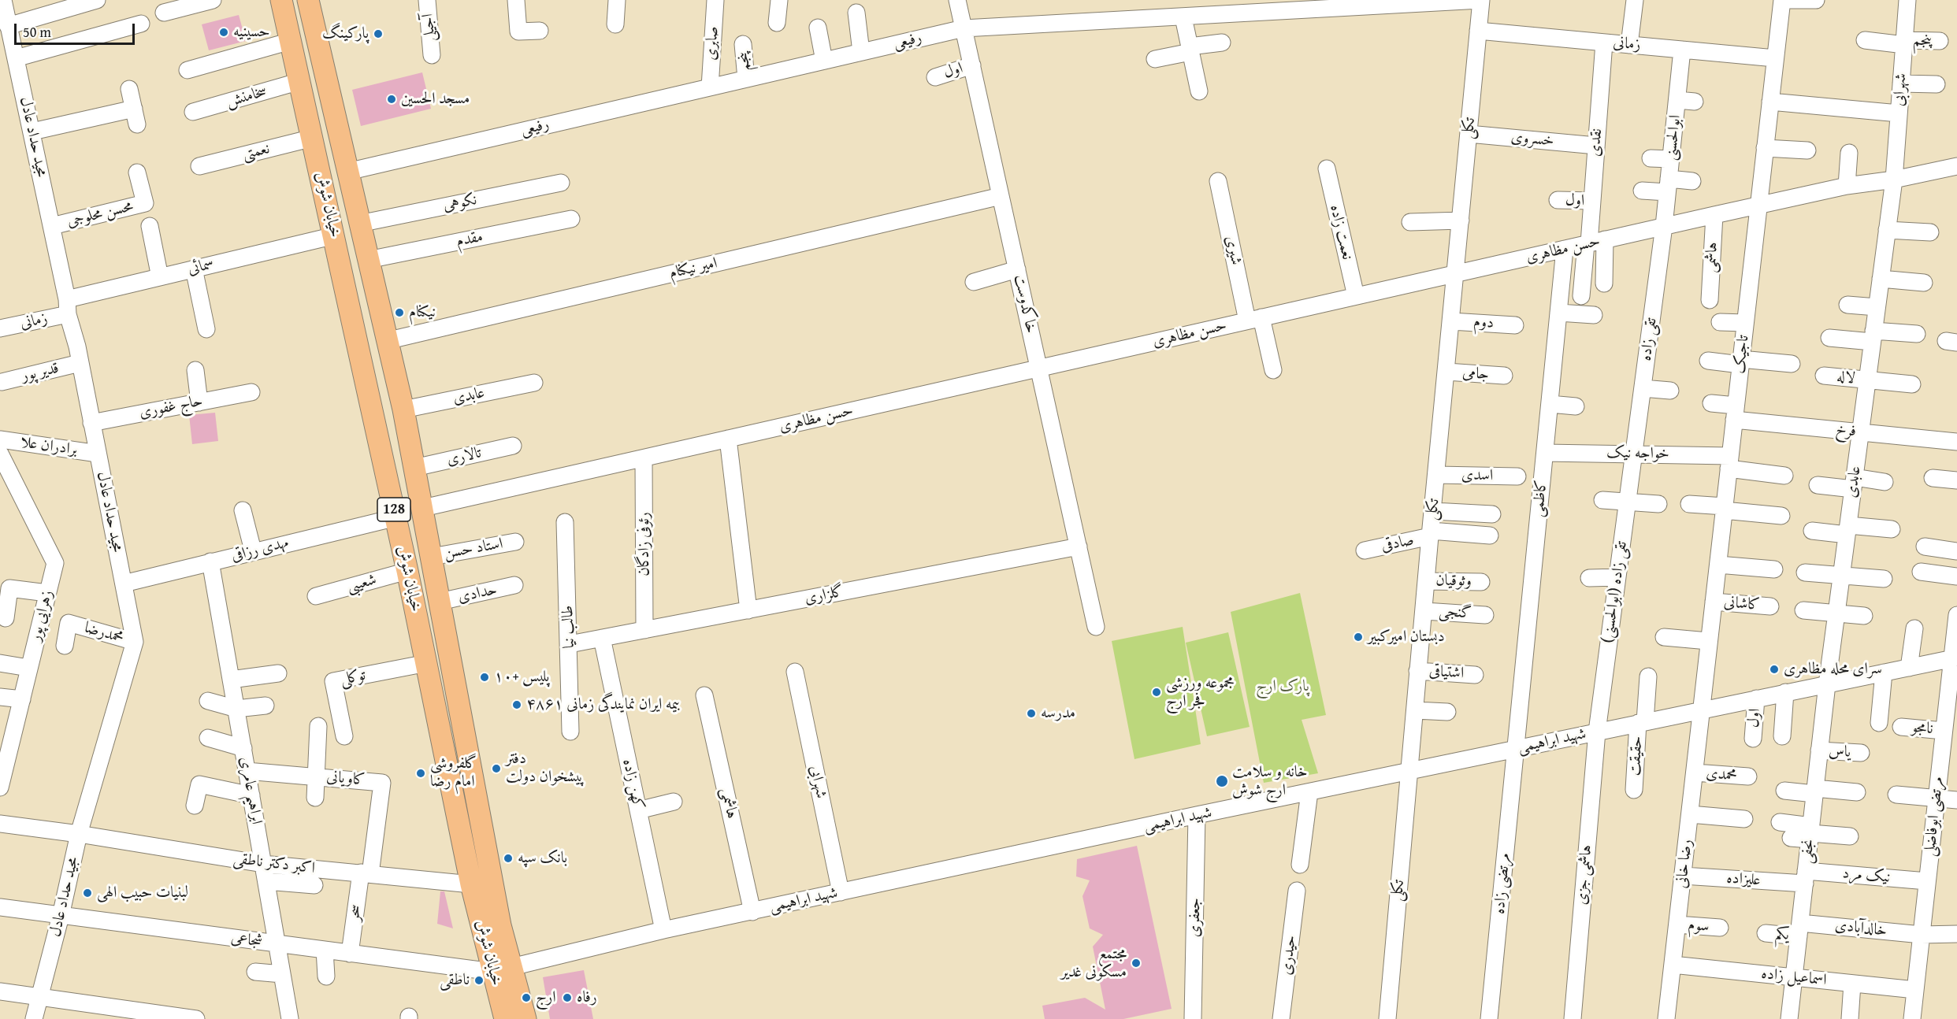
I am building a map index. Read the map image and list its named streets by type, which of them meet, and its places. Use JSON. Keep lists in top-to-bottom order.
{
  "streets": {
    "main road": ["خیابان شوش", "128"],
    "street": [
      "آجیلی",
      "رفیعی",
      "پنجم",
      "صابری",
      "زمانی",
      "اول",
      "شهرابی",
      "سخامنش",
      "تکلی",
      "مجید حداد عادل",
      "ابوالحسنی",
      "خسروی",
      "نقدی",
      "نعمتی",
      "نکوهی",
      "محسن محلوجی",
      "نعمت زاده",
      "مقدم",
      "حسن مظاهری",
      "شیری",
      "هاشمی",
      "سمائی",
      "امیر نیکنام",
      "خاکدوست",
      "دوم",
      "تقی زاده",
      "تاجیک",
      "قدیر پور",
      "جامی",
      "لاله",
      "عابدی",
      "حاج غفوری",
      "فرخ",
      "برادران علا",
      "خواجه نیک",
      "تالاری",
      "اسدی",
      "کاظمی",
      "صادقی",
      "رئوفی زادگان",
      "استاد حسن",
      "مهدی رزاقی",
      "وثوقیان",
      "شعیبی",
      "تقی زاده (ابوالحسنی)",
      "حدادی",
      "گلزاری",
      "کاشانی",
      "گنجی",
      "زهرایی پور",
      "طالب نیا",
      "محمدرضا",
      "اشتیاقی",
      "توکلی",
      "نامجو",
      "شهید ابراهیمی",
      "یاس",
      "حقیقت",
      "محمدی",
      "کاویانی",
      "کهن زاده",
      "ابراهیم عامری",
      "مرتضی ابوفاضلی",
      "نجفی",
      "اکبر دکتر ناطقی",
      "رضا خانی",
      "هاشمی جزی",
      "نیک مرد",
      "علیزاده",
      "مرتضی زاده",
      "سحر",
      "جعفری",
      "سوم",
      "خالدآبادی",
      "یکم",
      "شجاعی",
      "حیدری",
      "اسماعیل زاده"
    ]
  },
  "crossings": [
    ["رفیعی", "پنجم"],
    ["رفیعی", "صابری"],
    ["رفیعی", "تکلی"],
    ["رفیعی", "خیابان شوش"],
    ["رفیعی", "خاکدوست"],
    ["پنجم", "شهرابی"],
    ["زمانی", "تکلی"],
    ["زمانی", "مجید حداد عادل"],
    ["زمانی", "ابوالحسنی"],
    ["زمانی", "نقدی"],
    ["زمانی", "سمائی"],
    ["زمانی", "تاجیک"],
    ["اول", "نقدی"],
    ["اول", "خاکدوست"],
    ["اول", "شهید ابراهیمی"],
    ["شهرابی", "حسن مظاهری"],
    ["شهرابی", "عابدی"],
    ["شهرابی", "شهید ابراهیمی"],
    ["سخامنش", "خیابان شوش"],
    ["تکلی", "خسروی"],
    ["تکلی", "حسن مظاهری"],
    ["تکلی", "دوم"],
    ["تکلی", "جامی"],
    ["تکلی", "اسدی"],
    ["تکلی", "صادقی"],
    ["تکلی", "وثوقیان"],
    ["تکلی", "گنجی"],
    ["تکلی", "اشتیاقی"],
    ["تکلی", "شهید ابراهیمی"],
    ["مجید حداد عادل", "محسن محلوجی"],
    ["مجید حداد عادل", "سمائی"],
    ["مجید حداد عادل", "قدیر پور"],
    ["مجید حداد عادل", "حاج غفوری"],
    ["مجید حداد عادل", "برادران علا"],
    ["مجید حداد عادل", "مهدی رزاقی"],
    ["مجید حداد عادل", "محمدرضا"],
    ["مجید حداد عادل", "اکبر دکتر ناطقی"],
    ["مجید حداد عادل", "شجاعی"],
    ["ابوالحسنی", "حسن مظاهری"],
    ["ابوالحسنی", "تقی زاده"],
    ["خسروی", "نقدی"],
    ["نقدی", "حسن مظاهری"],
    ["نعمتی", "خیابان شوش"],
    ["نکوهی", "خیابان شوش"],
    ["خیابان شوش", "مقدم"],
    ["خیابان شوش", "حسن مظاهری"],
    ["خیابان شوش", "سمائی"],
    ["خیابان شوش", "امیر نیکنام"],
    ["خیابان شوش", "عابدی"],
    ["خیابان شوش", "تالاری"],
    ["خیابان شوش", "استاد حسن"],
    ["خیابان شوش", "مهدی رزاقی"],
    ["خیابان شوش", "شعیبی"],
    ["خیابان شوش", "حدادی"],
    ["خیابان شوش", "توکلی"],
    ["خیابان شوش", "شهید ابراهیمی"],
    ["خیابان شوش", "اکبر دکتر ناطقی"],
    ["خیابان شوش", "شجاعی"],
    ["نعمت زاده", "حسن مظاهری"],
    ["حسن مظاهری", "شیری"],
    ["حسن مظاهری", "هاشمی"],
    ["حسن مظاهری", "خاکدوست"],
    ["حسن مظاهری", "تقی زاده"],
    ["حسن مظاهری", "تاجیک"],
    ["حسن مظاهری", "عابدی"],
    ["حسن مظاهری", "کاظمی"],
    ["حسن مظاهری", "رئوفی زادگان"],
    ["هاشمی", "شهید ابراهیمی"],
    ["امیر نیکنام", "خاکدوست"],
    ["خاکدوست", "گلزاری"],
    ["تقی زاده", "خواجه نیک"],
    ["تقی زاده", "تقی زاده (ابوالحسنی)"],
    ["تاجیک", "فرخ"],
    ["تاجیک", "خواجه نیک"],
    ["تاجیک", "کاشانی"],
    ["تاجیک", "شهید ابراهیمی"],
    ["تاجیک", "رضا خانی"],
    ["لاله", "عابدی"],
    ["عابدی", "فرخ"],
    ["عابدی", "شهید ابراهیمی"],
    ["عابدی", "نجفی"],
    ["خواجه نیک", "کاظمی"],
    ["خواجه نیک", "تقی زاده (ابوالحسنی)"],
    ["کاظمی", "شهید ابراهیمی"],
    ["کاظمی", "مرتضی زاده"],
    ["رئوفی زادگان", "گلزاری"],
    ["مهدی رزاقی", "ابراهیم عامری"],
    ["تقی زاده (ابوالحسنی)", "شهید ابراهیمی"],
    ["تقی زاده (ابوالحسنی)", "هاشمی جزی"],
    ["گلزاری", "طالب نیا"],
    ["گلزاری", "کهن زاده"],
    ["نامجو", "مرتضی ابوفاضلی"],
    ["شهید ابراهیمی", "حقیقت"],
    ["شهید ابراهیمی", "کهن زاده"],
    ["شهید ابراهیمی", "مرتضی ابوفاضلی"],
    ["شهید ابراهیمی", "نجفی"],
    ["شهید ابراهیمی", "رضا خانی"],
    ["شهید ابراهیمی", "هاشمی جزی"],
    ["شهید ابراهیمی", "مرتضی زاده"],
    ["شهید ابراهیمی", "جعفری"],
    ["شهید ابراهیمی", "شجاعی"],
    ["یاس", "نجفی"],
    ["محمدی", "رضا خانی"],
    ["کاویانی", "ابراهیم عامری"],
    ["کاویانی", "اکبر دکتر ناطقی"],
    ["کاویانی", "سحر"],
    ["ابراهیم عامری", "اکبر دکتر ناطقی"],
    ["ابراهیم عامری", "شجاعی"],
    ["مرتضی ابوفاضلی", "نیک مرد"],
    ["مرتضی ابوفاضلی", "خالدآبادی"],
    ["مرتضی ابوفاضلی", "اسماعیل زاده"],
    ["نجفی", "نیک مرد"],
    ["نجفی", "علیزاده"],
    ["نجفی", "خالدآبادی"],
    ["نجفی", "یکم"],
    ["نجفی", "اسماعیل زاده"],
    ["اکبر دکتر ناطقی", "سحر"],
    ["رضا خانی", "علیزاده"],
    ["رضا خانی", "سوم"],
    ["رضا خانی", "اسماعیل زاده"],
    ["نیک مرد", "علیزاده"],
    ["سحر", "شجاعی"],
    ["خالدآبادی", "یکم"]
  ],
  "parks": ["پارک ارج"],
  "places": [
    "حسینیه",
    "پارکینگ",
    "مسجد الحسین",
    "نیکنام",
    "دبستان امیرکبیر",
    "سرای محله مظاهری",
    "پلیس +۱۰",
    "مجموعه ورزشی فجر ارج",
    "بیمه ایران نمایندگی زمانی ۴۸۶۱",
    "مدرسه",
    "دفتر پیشخوان دولت",
    "گلفروشی امام رضا",
    "خانه و سلامت ارج شوش",
    "بانک سپه",
    "لبنیات حبیب الهی",
    "مجتمع مسکونی غدیر",
    "ناطقی",
    "ارج",
    "رفاه"
  ],
  "scale_bar": "50 m"
}
